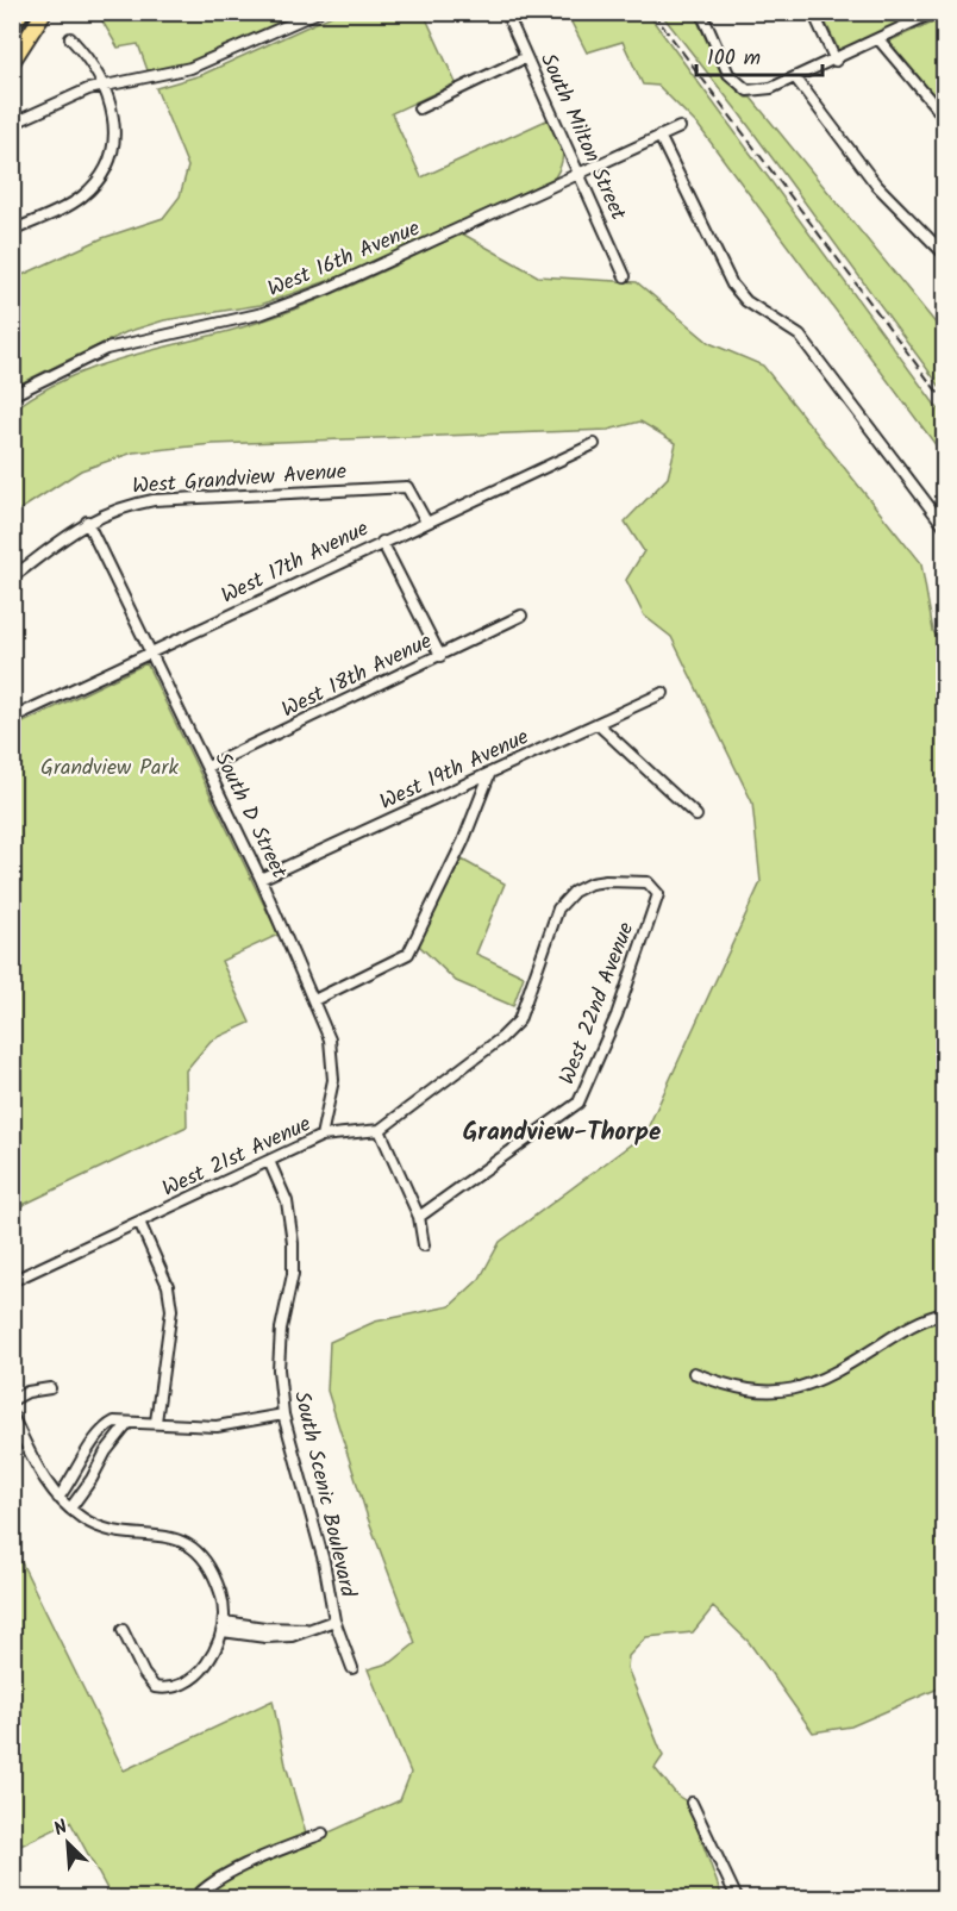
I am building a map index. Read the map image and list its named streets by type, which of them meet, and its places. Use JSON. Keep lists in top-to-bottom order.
{
  "streets": {
    "street": [
      "South Milton Street",
      "West 16th Avenue",
      "West Grandview Avenue",
      "West 17th Avenue",
      "West 18th Avenue",
      "West 19th Avenue",
      "South D Street",
      "West 22nd Avenue",
      "West 21st Avenue",
      "South Scenic Boulevard"
    ]
  },
  "crossings": [
    ["South Milton Street", "West 16th Avenue"],
    ["West Grandview Avenue", "West 17th Avenue"],
    ["West Grandview Avenue", "South D Street"],
    ["West 17th Avenue", "South D Street"],
    ["West 18th Avenue", "South D Street"],
    ["West 19th Avenue", "South D Street"],
    ["South D Street", "West 21st Avenue"],
    ["West 22nd Avenue", "West 21st Avenue"],
    ["West 21st Avenue", "South Scenic Boulevard"]
  ],
  "districts": ["Grandview-Thorpe"],
  "parks": ["Grandview Park"],
  "scale_bar": "100 m",
  "north": "top left"
}
